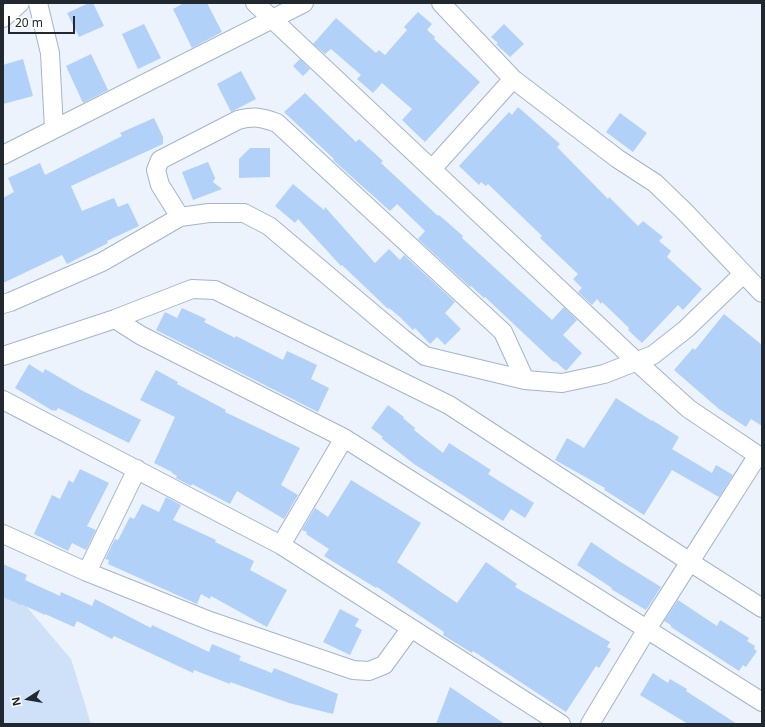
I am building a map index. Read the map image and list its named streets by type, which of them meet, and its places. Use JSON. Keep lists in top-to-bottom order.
{
  "scale_bar": "20 m",
  "north": "left"
}
